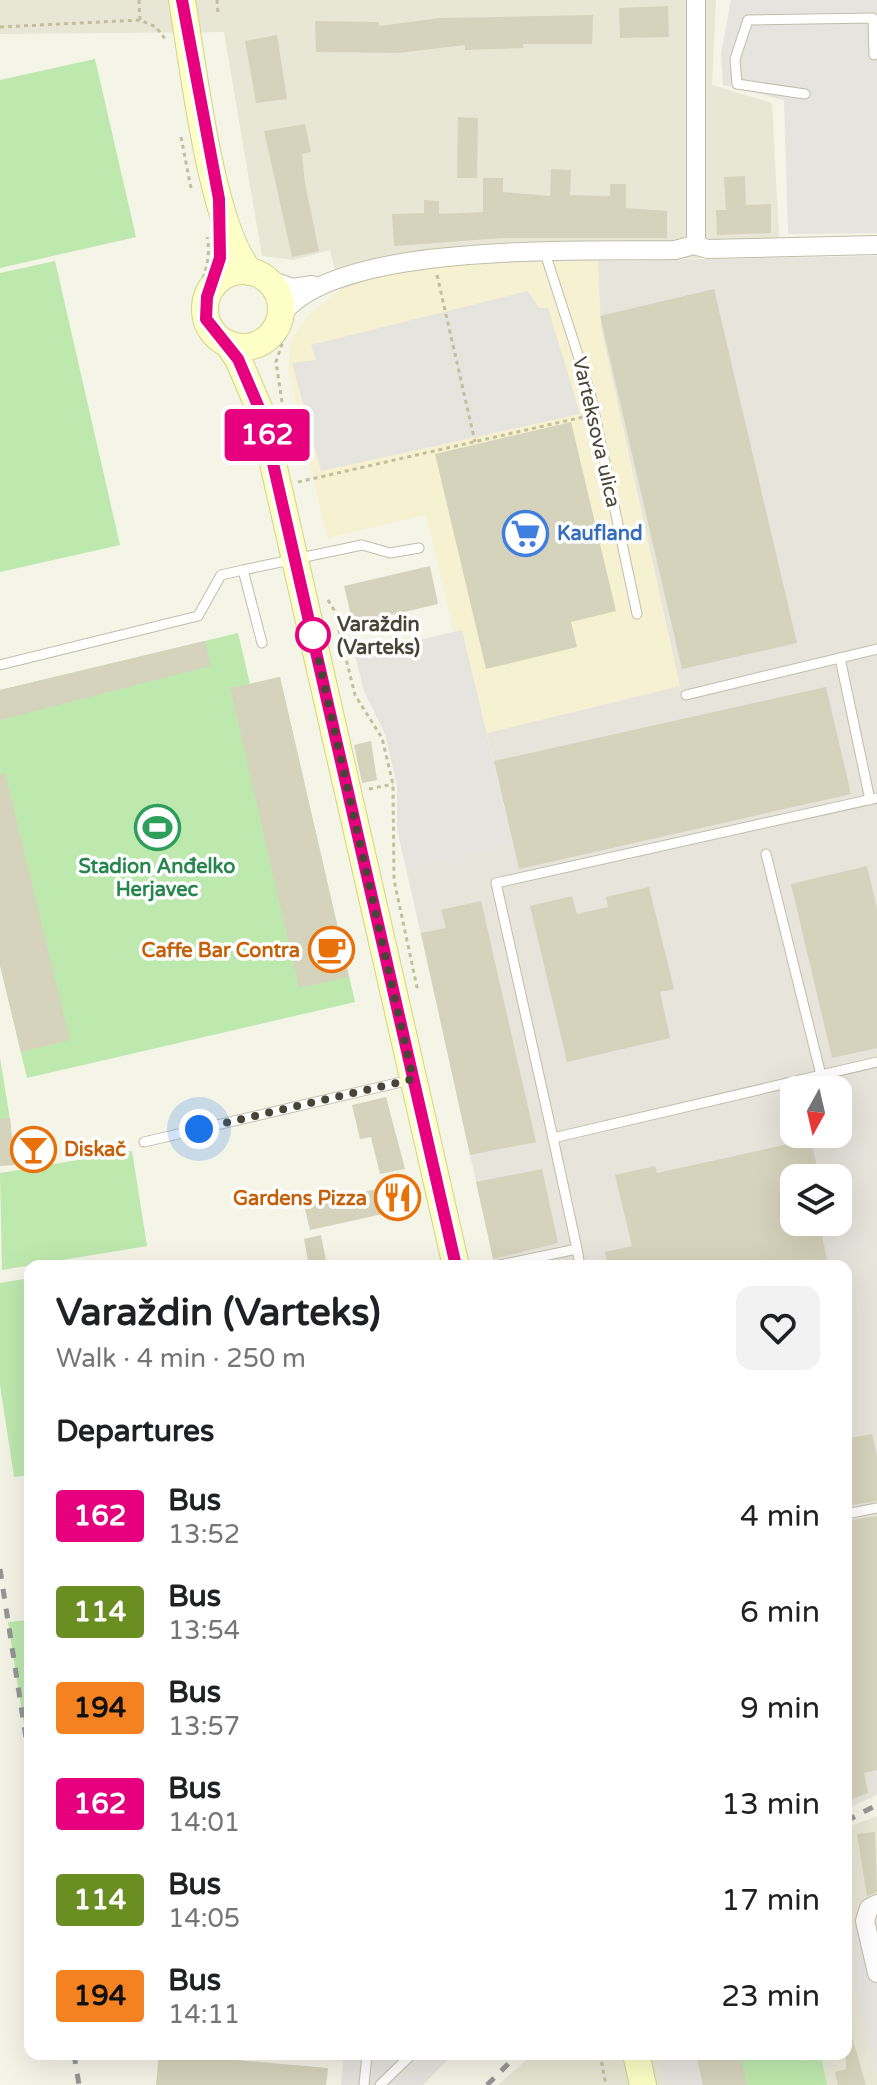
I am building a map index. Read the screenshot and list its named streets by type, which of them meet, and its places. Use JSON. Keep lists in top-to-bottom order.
{
  "streets": {
    "lane": ["Varteksova ulica"]
  },
  "places": {
    "supermarket": ["Kaufland"],
    "other": ["Varaždin (Varteks)"],
    "sports": ["Stadion Anđelko Herjavec"],
    "cafe": ["Caffe Bar Contra"],
    "bar": ["Diskač"],
    "restaurant": ["Gardens Pizza"]
  },
  "lines": ["bus line 162"],
  "north": "bottom",
  "page": {
    "on_map": "162",
    "heading": [
      ["Varaždin (Varteks)", "Walk · 4 min · 250 m"],
      "Departures"
    ],
    "list": [
      {
        "mark": "162",
        "name": "Bus",
        "note": "13:52",
        "value": "4 min"
      },
      {
        "mark": "114",
        "name": "Bus",
        "note": "13:54",
        "value": "6 min"
      },
      {
        "mark": "194",
        "name": "Bus",
        "note": "13:57",
        "value": "9 min"
      },
      {
        "mark": "162",
        "name": "Bus",
        "note": "14:01",
        "value": "13 min"
      },
      {
        "mark": "114",
        "name": "Bus",
        "note": "14:05",
        "value": "17 min"
      },
      {
        "mark": "194",
        "name": "Bus",
        "note": "14:11",
        "value": "23 min"
      }
    ]
  }
}
